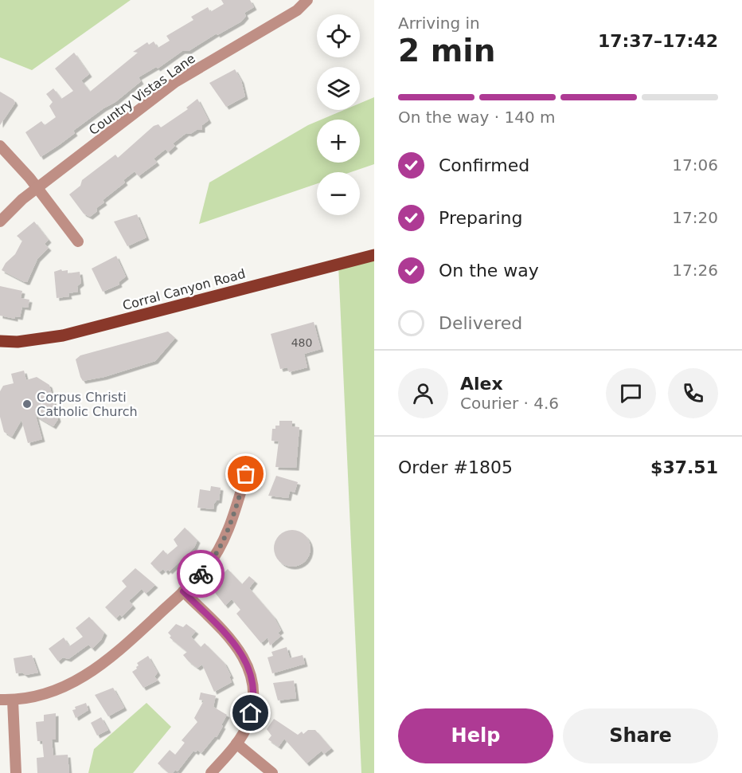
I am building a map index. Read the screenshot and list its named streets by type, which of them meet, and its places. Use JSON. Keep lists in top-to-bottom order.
{
  "streets": {
    "main road": ["Corral Canyon Road"],
    "street": ["Country Vistas Lane"]
  },
  "places": ["Corpus Christi Catholic Church"],
  "house_numbers": ["480"],
  "page": {
    "heading": ["2 min", "Arriving in", "17:37–17:42"],
    "panel": [
      "Alex",
      "Courier · 4.6",
      "Order #1805",
      "$37.51"
    ],
    "map_buttons": ["+", "−"],
    "bar": "On the way · 140 m",
    "list": [
      ["Confirmed", "17:06"],
      ["Preparing", "17:20"],
      ["On the way", "17:26"],
      "Delivered"
    ],
    "buttons": ["Help", "Share"]
  }
}
